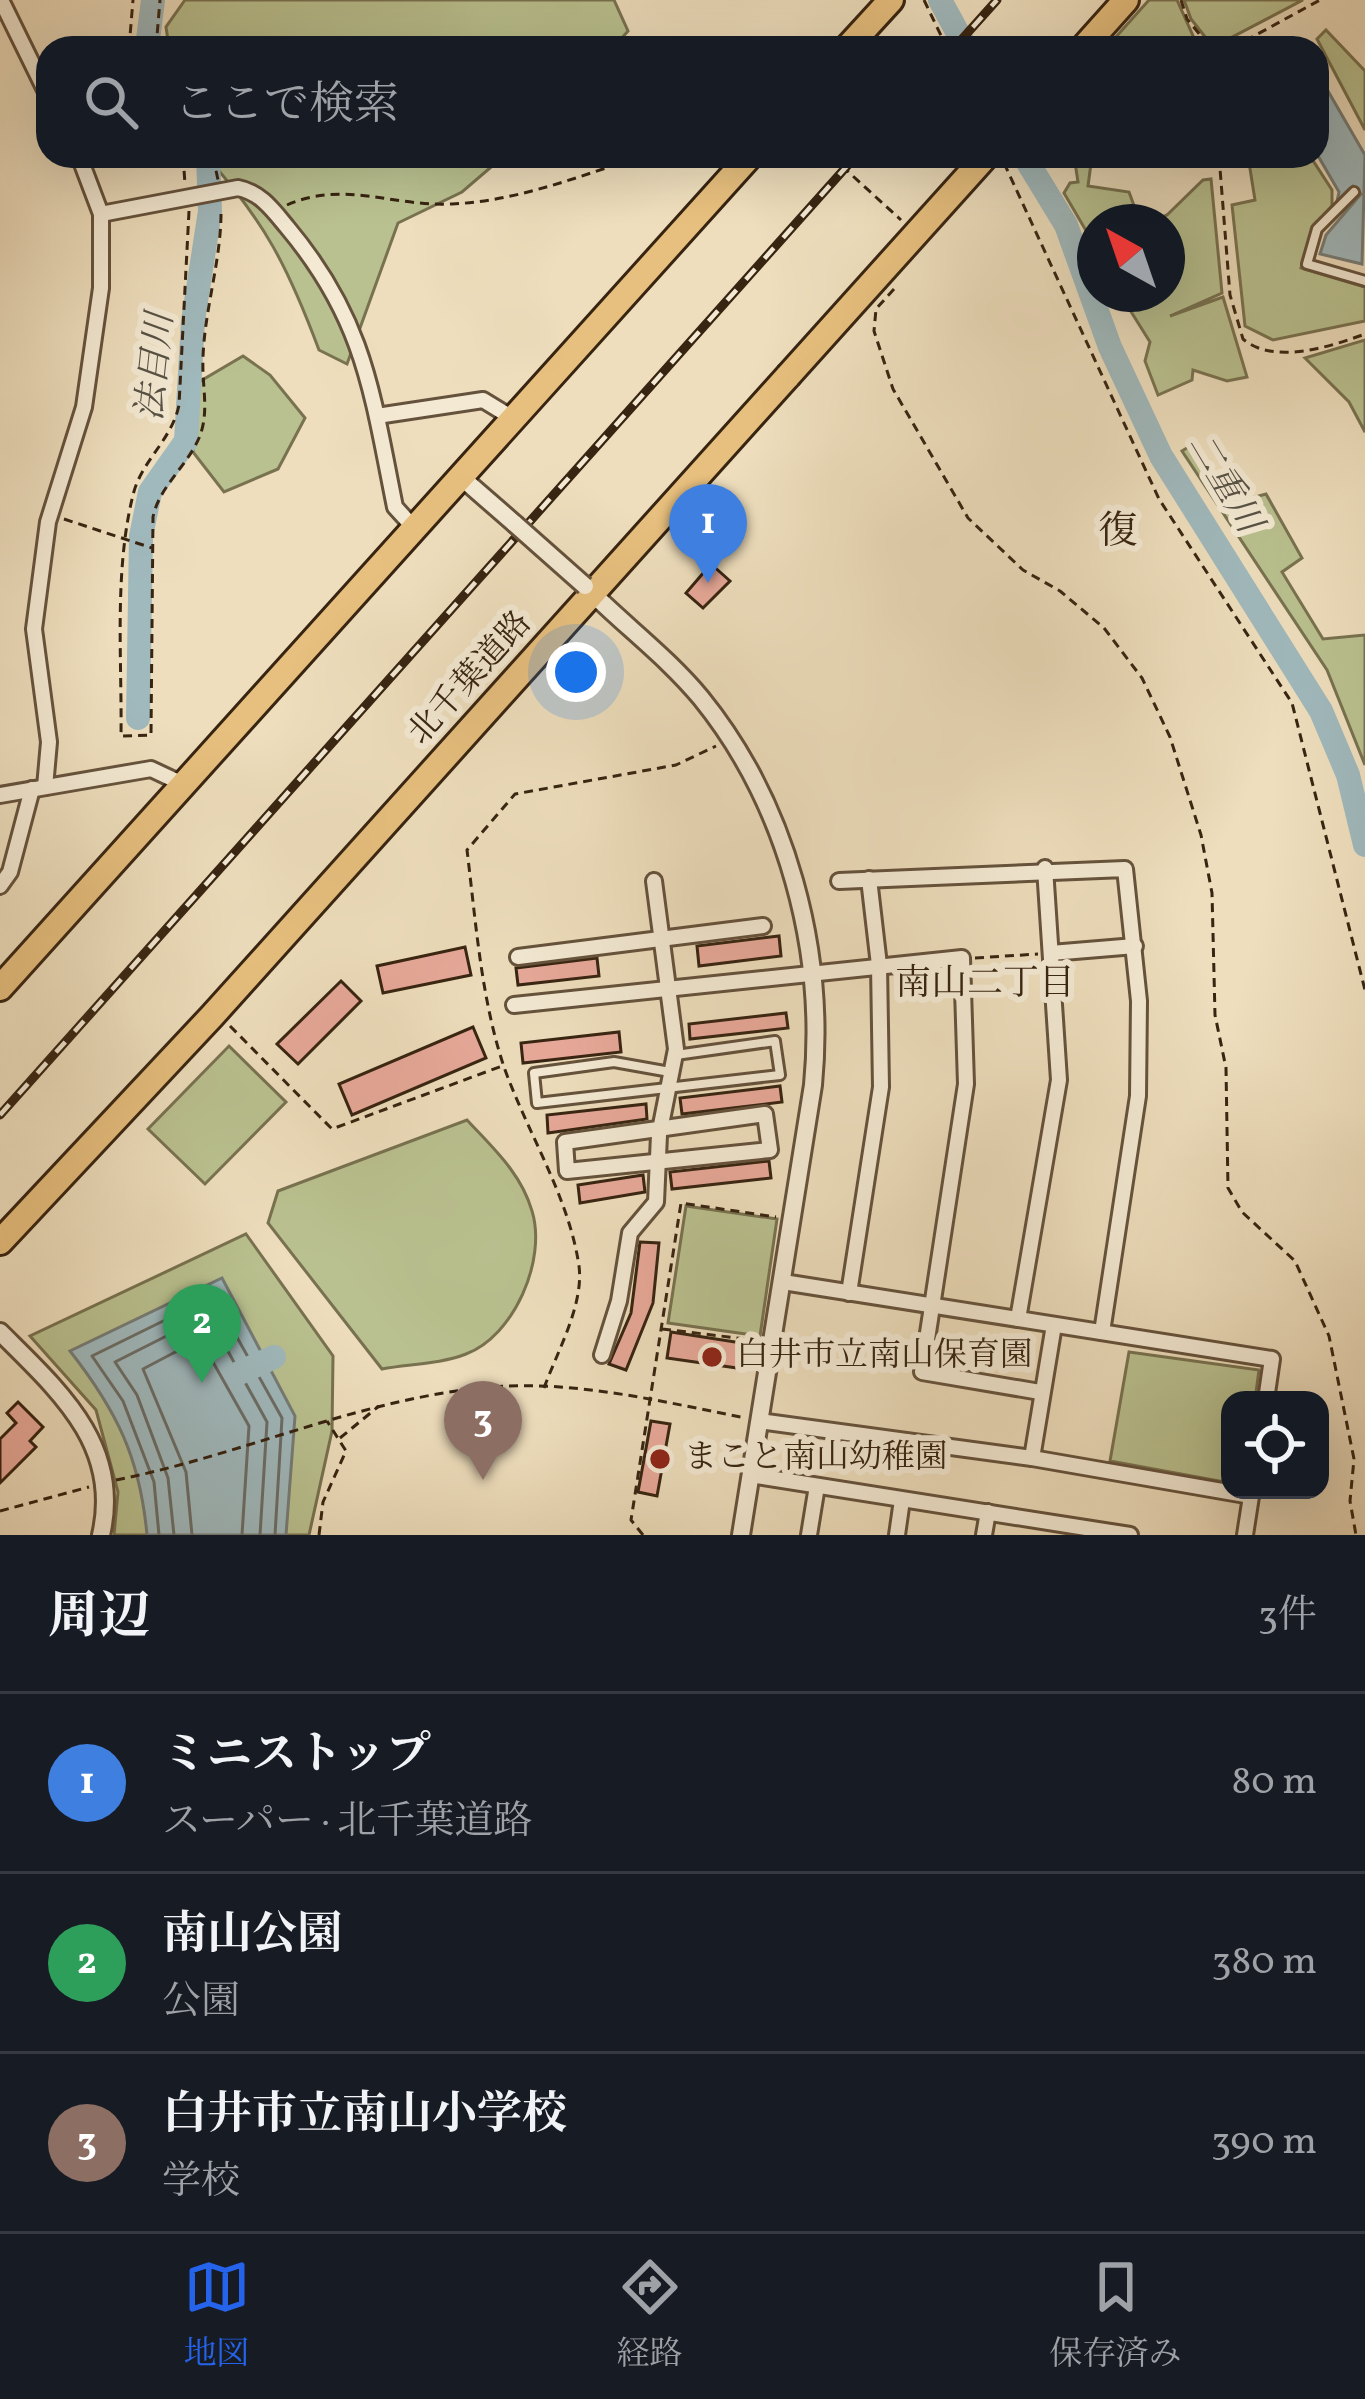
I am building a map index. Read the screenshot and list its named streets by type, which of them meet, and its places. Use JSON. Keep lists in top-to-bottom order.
{
  "streets": {
    "highway": ["北千葉道路"]
  },
  "districts": ["復", "南山二丁目"],
  "water": ["法目川", "二重川"],
  "places": ["白井市立南山保育園", "まこと南山幼稚園"],
  "north": "top left",
  "page": {
    "search": "ここで検索",
    "pins": ["1", "2", "3"],
    "heading": ["周辺", "3件"],
    "list": [
      {
        "mark": "1",
        "name": "ミニストップ",
        "note": "スーパー · 北千葉道路",
        "value": "80 m"
      },
      {
        "mark": "2",
        "name": "南山公園",
        "note": "公園",
        "value": "380 m"
      },
      {
        "mark": "3",
        "name": "白井市立南山小学校",
        "note": "学校",
        "value": "390 m"
      }
    ],
    "nav": ["地図", "経路", "保存済み"]
  }
}
